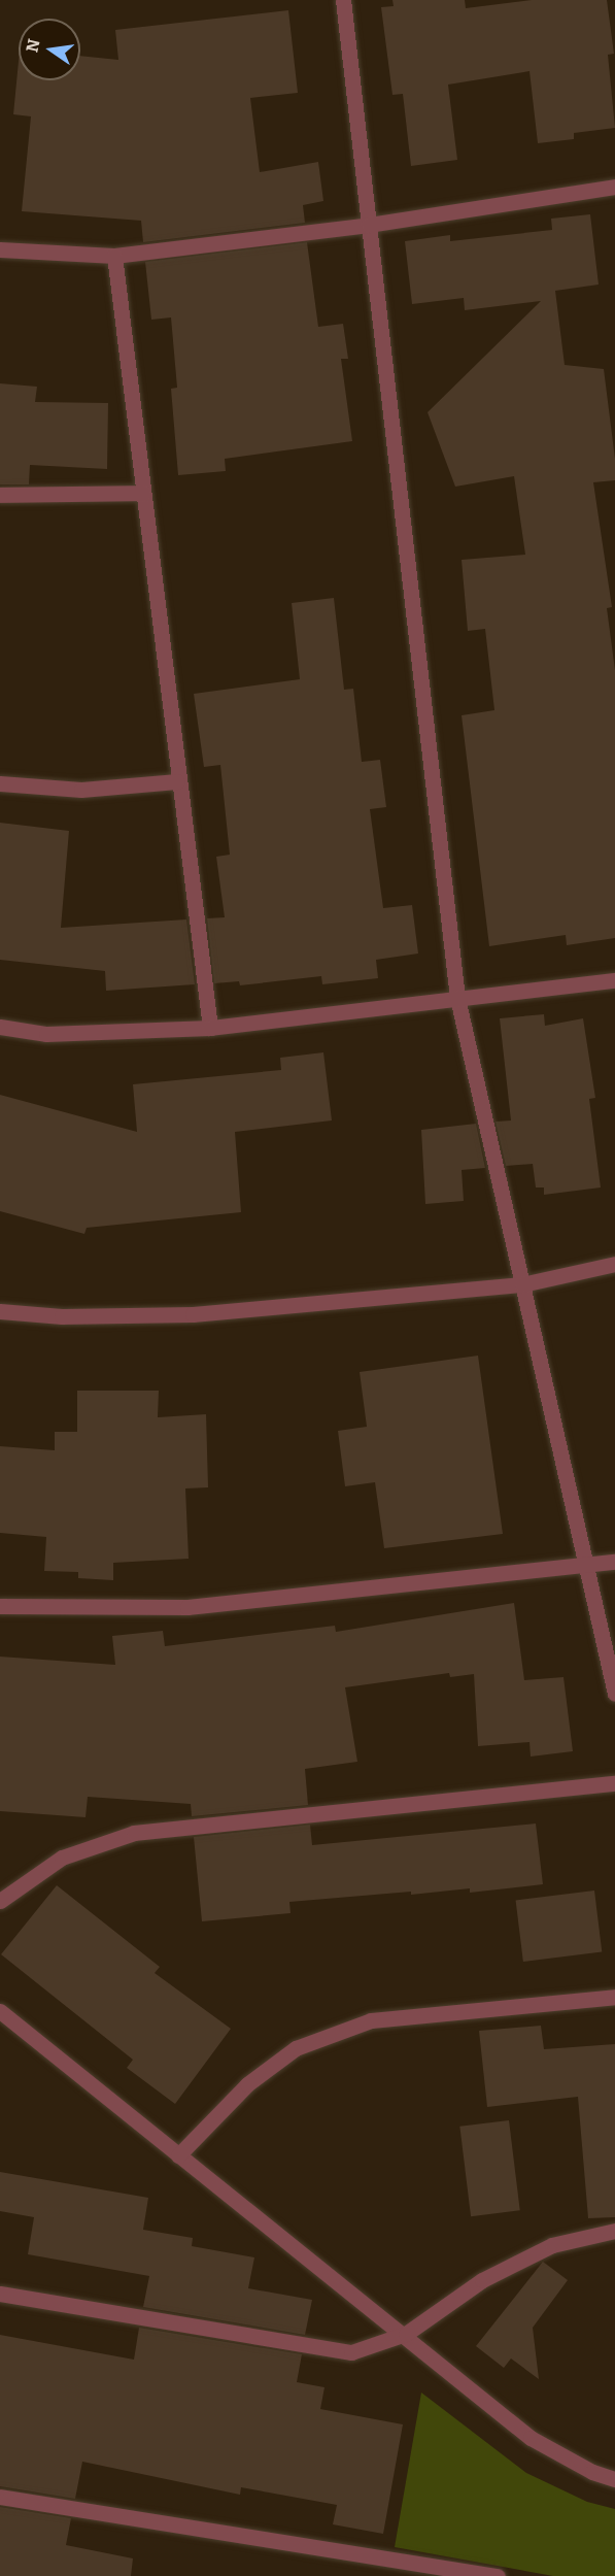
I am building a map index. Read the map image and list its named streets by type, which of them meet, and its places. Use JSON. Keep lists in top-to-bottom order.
{
  "north": "left"
}
